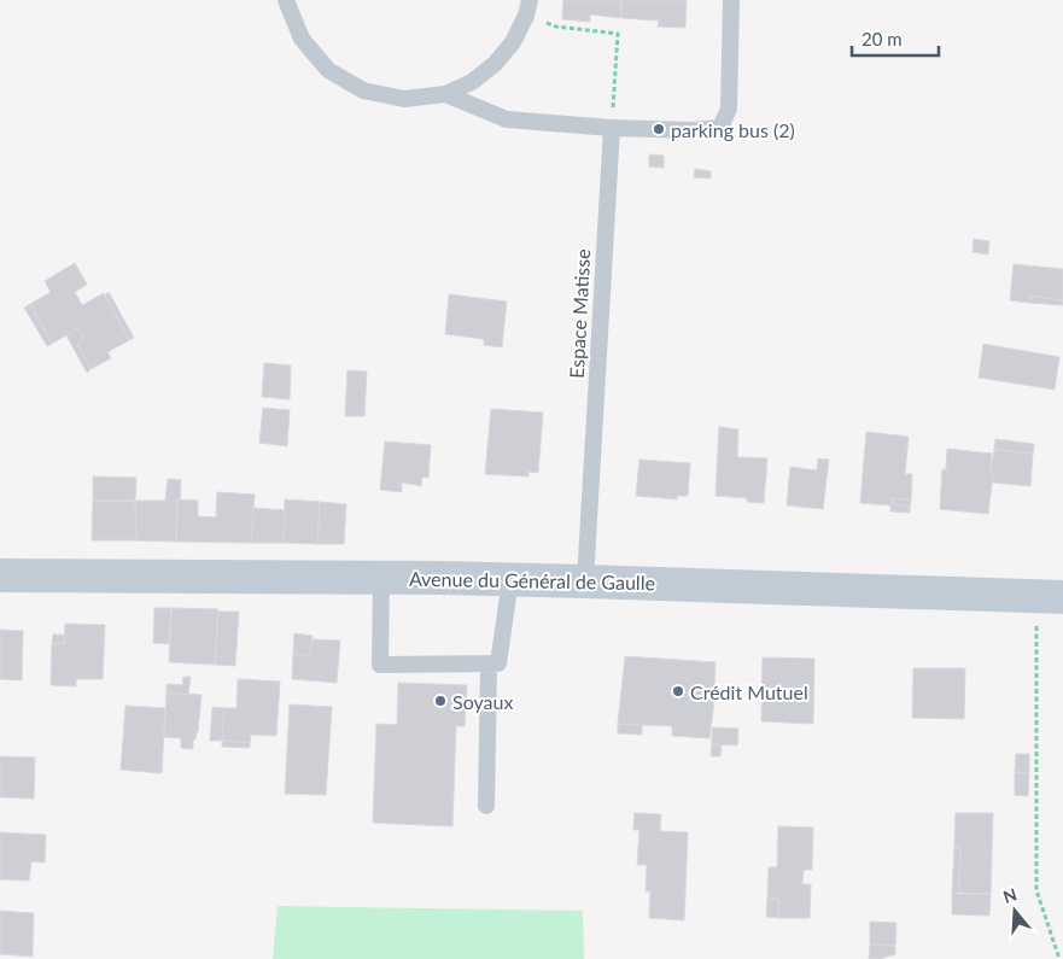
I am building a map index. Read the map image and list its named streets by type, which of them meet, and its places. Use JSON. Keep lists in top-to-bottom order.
{
  "streets": {
    "main road": ["Avenue du Général de Gaulle"],
    "lane": ["Espace Matisse"]
  },
  "crossings": [
    ["Espace Matisse", "Avenue du Général de Gaulle"]
  ],
  "places": ["parking bus (2)", "Crédit Mutuel", "Soyaux"],
  "scale_bar": "20 m",
  "north": "top"
}
